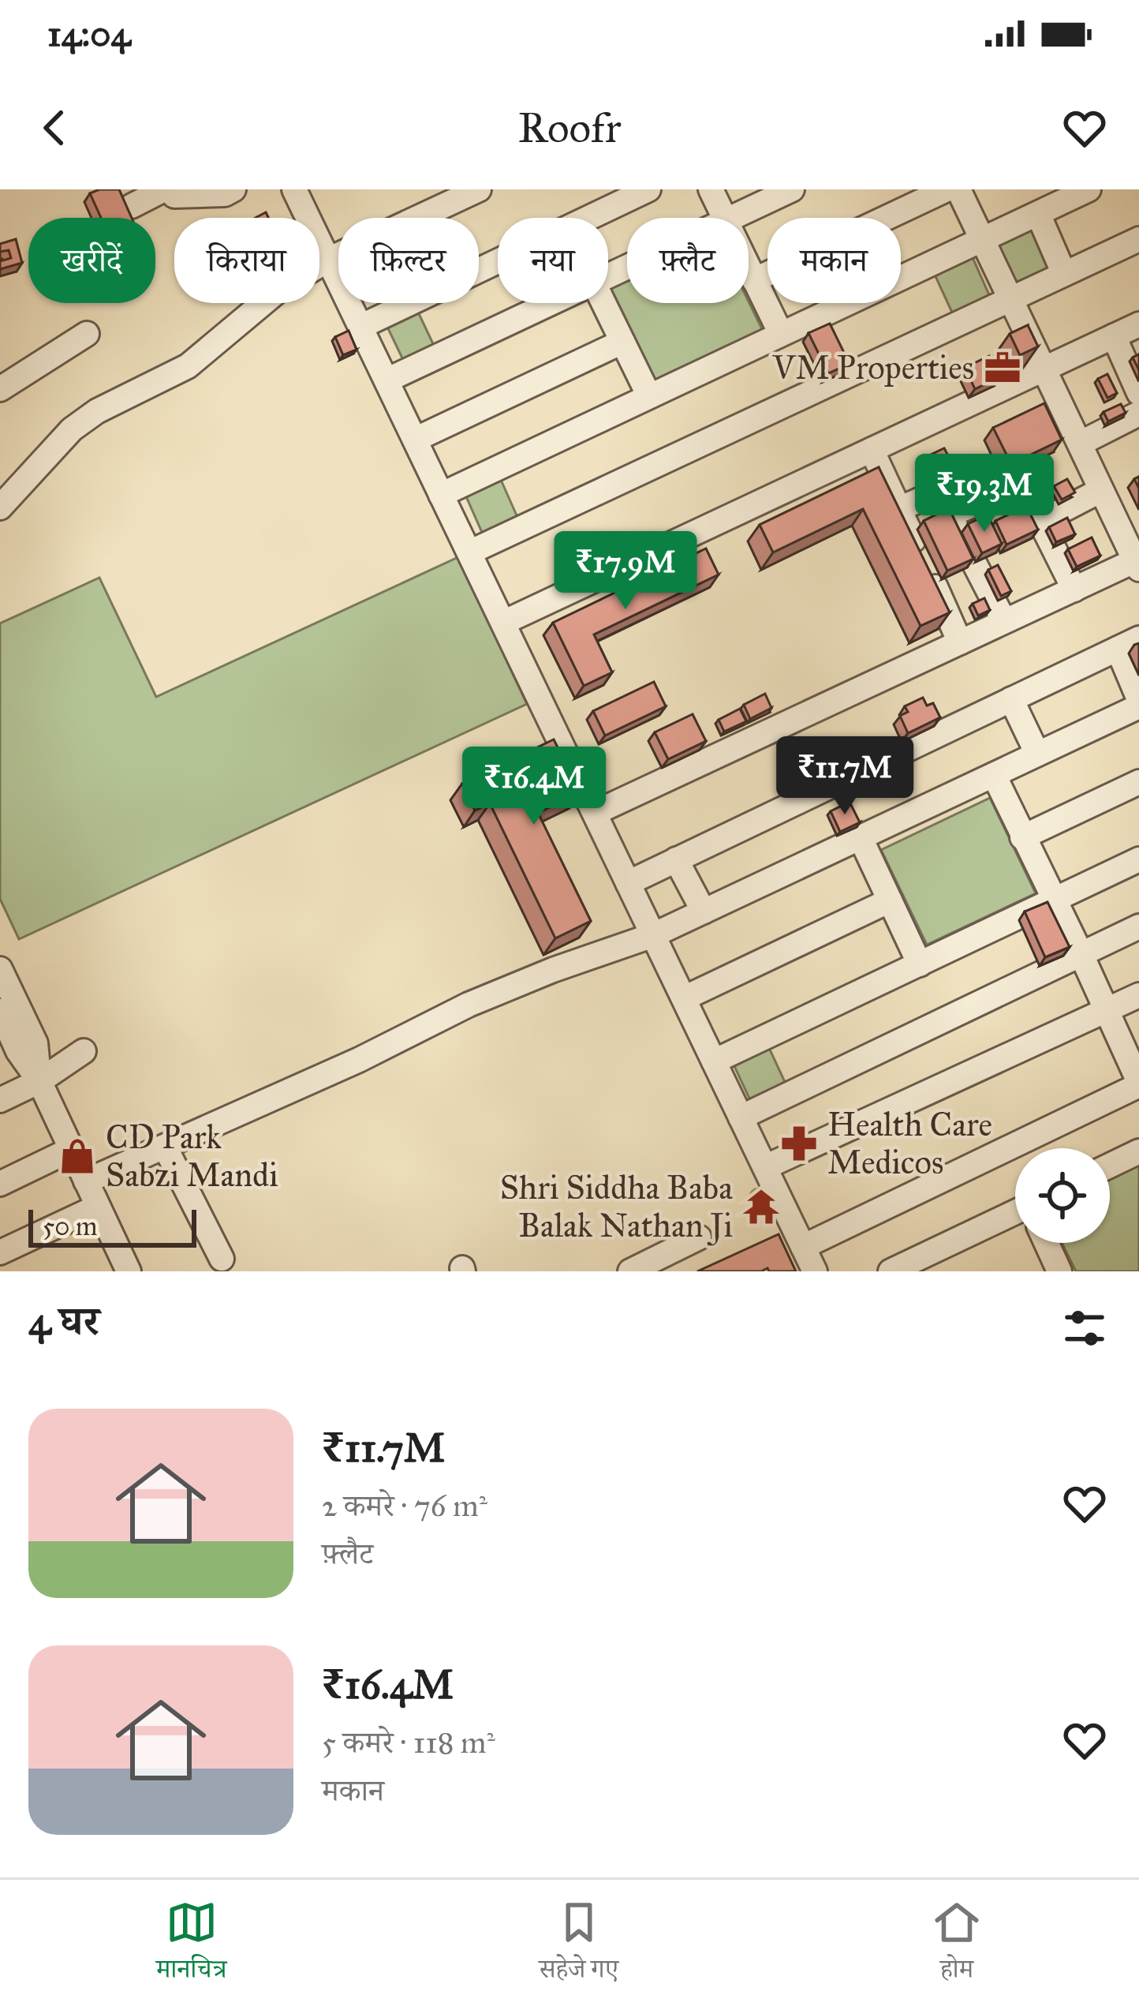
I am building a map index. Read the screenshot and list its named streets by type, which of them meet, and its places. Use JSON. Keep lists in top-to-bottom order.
{
  "places": {
    "office": ["VM Properties"],
    "pharmacy": ["Health Care Medicos"],
    "shop": ["CD Park Sabzi Mandi"],
    "temple": ["Shri Siddha Baba Balak Nathan Ji"]
  },
  "scale_bar": "50 m",
  "page": {
    "status": "14:04",
    "header": "Roofr",
    "chip": [
      "खरीदें",
      "किराया",
      "फ़िल्टर",
      "नया",
      "फ़्लैट",
      "मकान"
    ],
    "price": [
      "₹19.3M",
      "₹17.9M",
      "₹11.7M",
      "₹16.4M"
    ],
    "scale": "50 m",
    "heading": "4 घर",
    "list": [
      {
        "name": "₹11.7M",
        "note": "2 कमरे · 76 m² · फ़्लैट"
      },
      {
        "name": "₹16.4M",
        "note": "5 कमरे · 118 m² · मकान"
      }
    ],
    "tabs": ["मानचित्र", "सहेजे गए", "होम"]
  }
}
